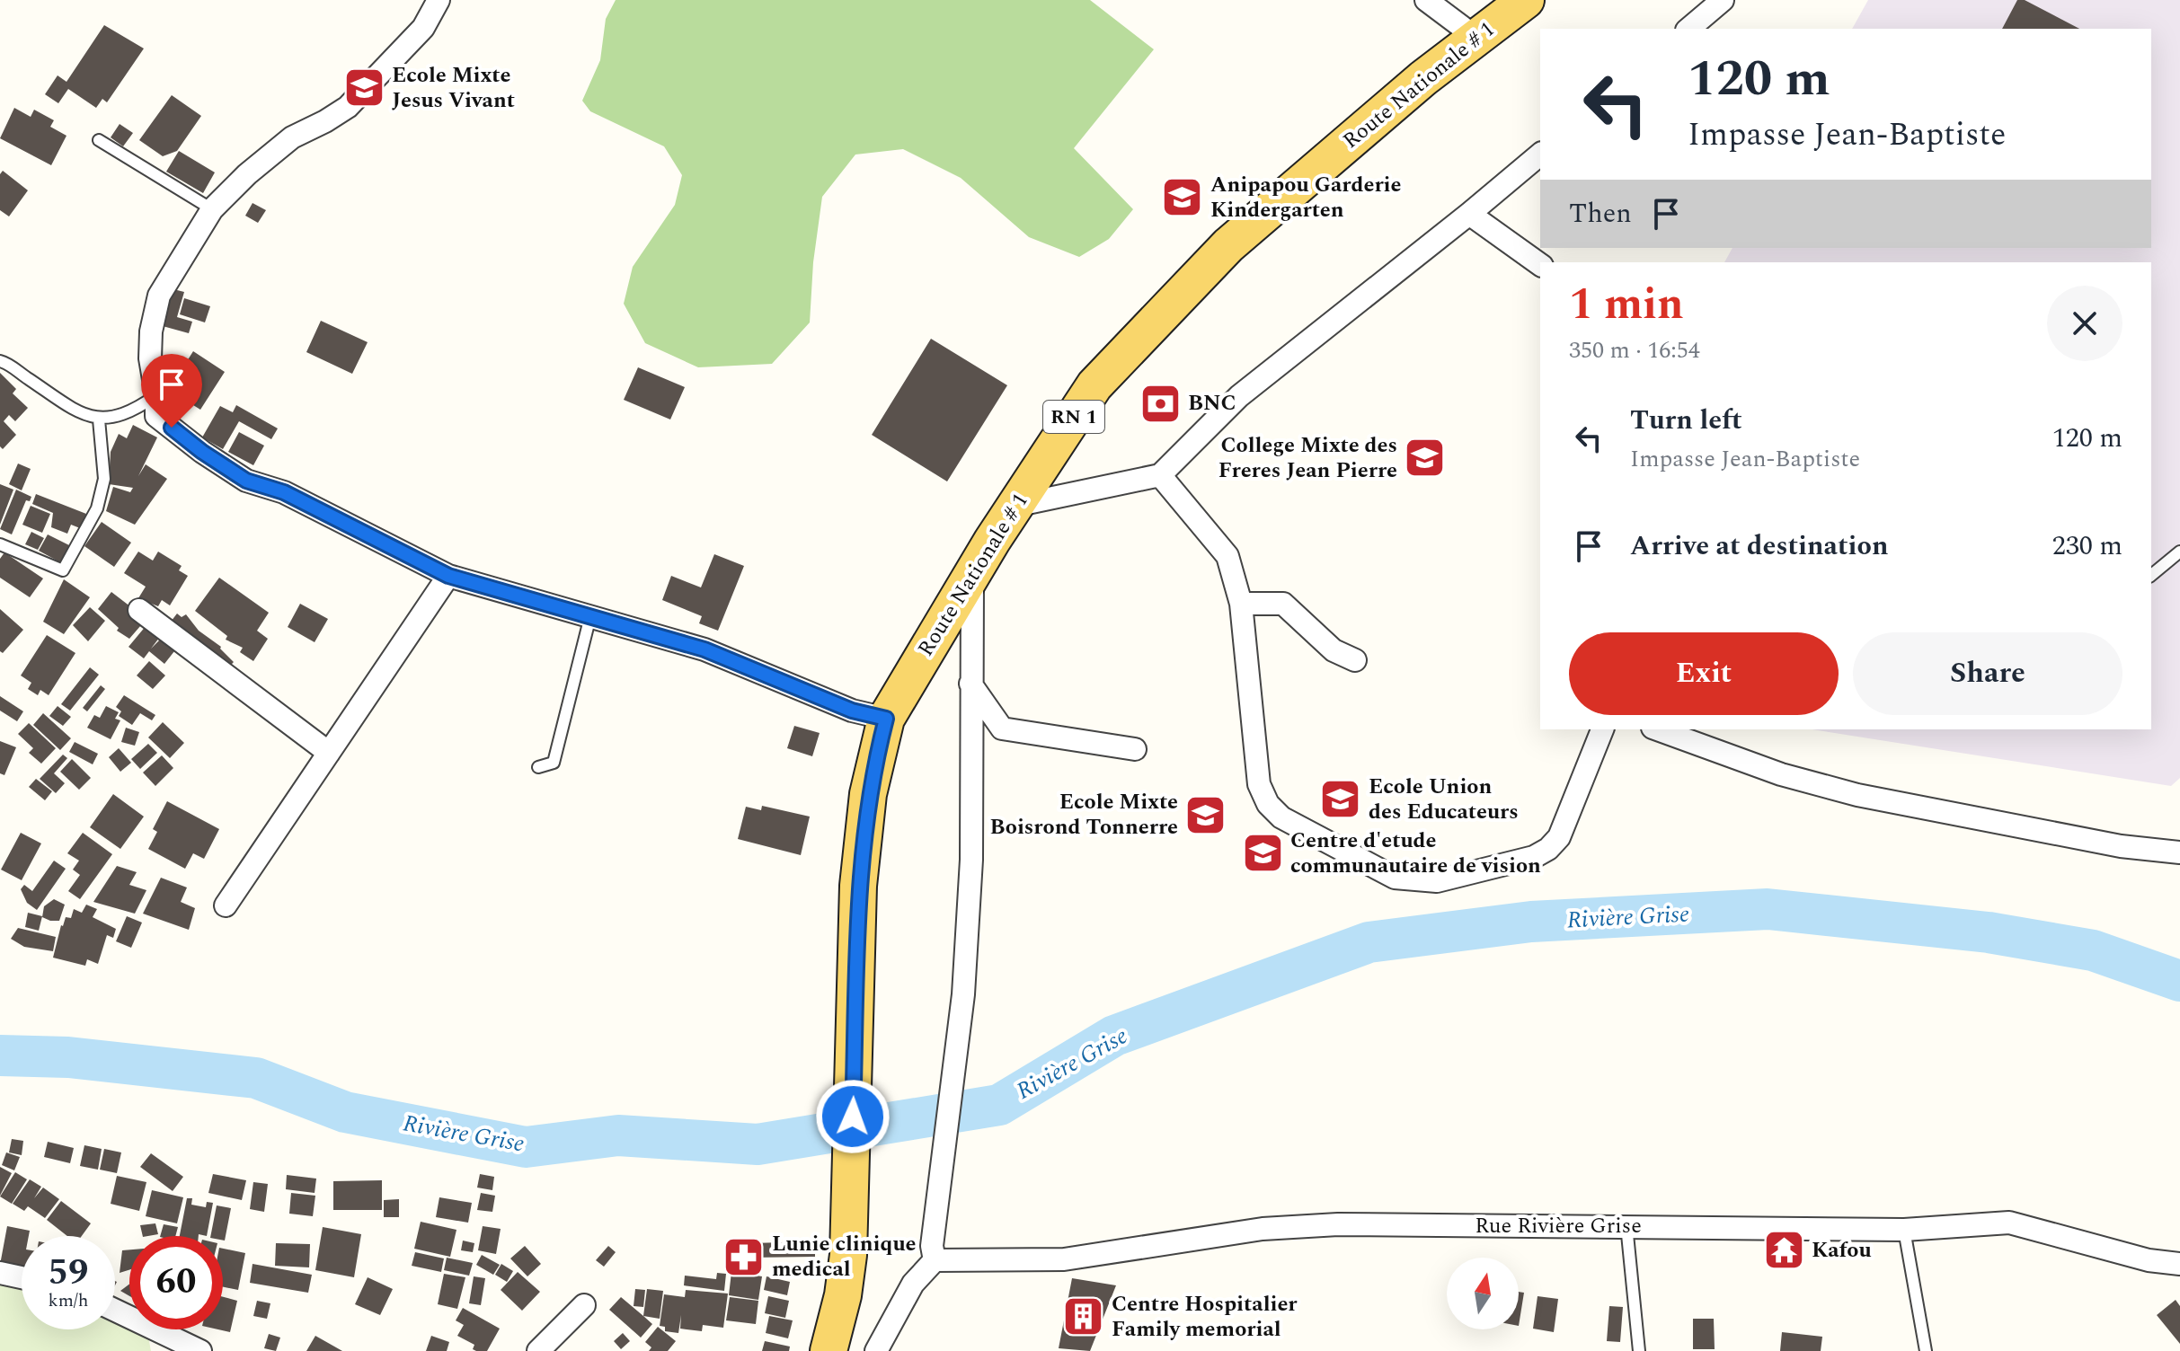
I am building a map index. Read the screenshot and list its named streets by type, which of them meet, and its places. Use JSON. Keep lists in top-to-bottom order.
{
  "streets": {
    "main road": ["Route Nationale # 1", "RN 1"],
    "street": ["Rue Rivière Grise"]
  },
  "water": ["Rivière Grise"],
  "places": {
    "school or university": [
      "Ecole Mixte Jesus Vivant",
      "Anipapou Garderie Kindergarten",
      "College Mixte des Freres Jean Pierre",
      "Ecole Union des Educateurs",
      "Ecole Mixte Boisrond Tonnerre",
      "Centre d'etude communautaire de vision"
    ],
    "bank": ["BNC"],
    "temple": ["Kafou"],
    "pharmacy": ["Lunie clinique medical"],
    "building": ["Centre Hospitalier Family memorial"]
  },
  "north": "top",
  "page": {
    "turn": ["120 m", "Impasse Jean-Baptiste"],
    "then": "Then",
    "heading": ["1 min", "350 m · 16:54"],
    "list": [
      {
        "name": "Turn left",
        "note": "Impasse Jean-Baptiste",
        "value": "120 m"
      },
      {
        "name": "Arrive at destination",
        "value": "230 m"
      }
    ],
    "buttons": ["Exit", "Share"],
    "speed": "59 km/h",
    "limit": "60"
  }
}
